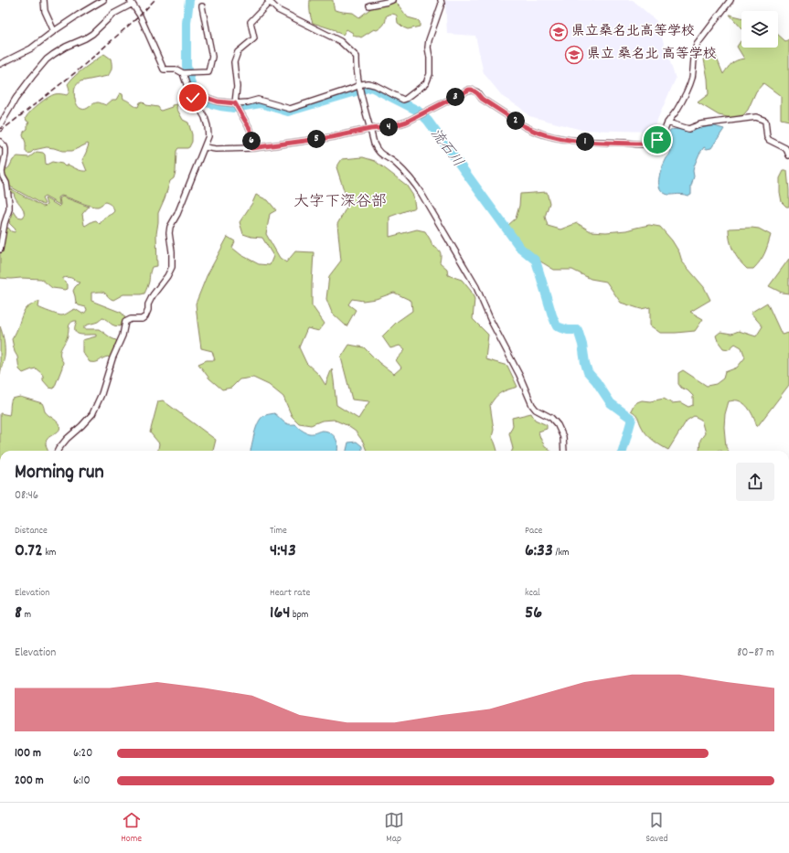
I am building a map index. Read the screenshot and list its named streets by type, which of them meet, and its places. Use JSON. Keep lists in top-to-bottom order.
{
  "districts": ["大字下深谷部"],
  "water": ["流石川"],
  "places": {
    "school or university": ["県立桑名北高等学校", "県立 桑名北 高等学校"]
  },
  "page": {
    "pins": [
      "3",
      "2",
      "4",
      "5",
      "6",
      "1"
    ],
    "heading": ["Morning run", "08:46"],
    "stats": [
      ["Distance", "0.72 km"],
      ["Time", "4:43"],
      ["Pace", "6:33 /km"],
      ["Elevation", "8 m"],
      ["Heart rate", "164 bpm"],
      ["kcal", "56"]
    ],
    "chart": ["Elevation", "80–87 m"],
    "list": [
      {
        "name": "100 m",
        "note": "6:20"
      },
      {
        "name": "200 m",
        "note": "6:10"
      }
    ],
    "tabs": ["Home", "Map", "Saved"]
  }
}
